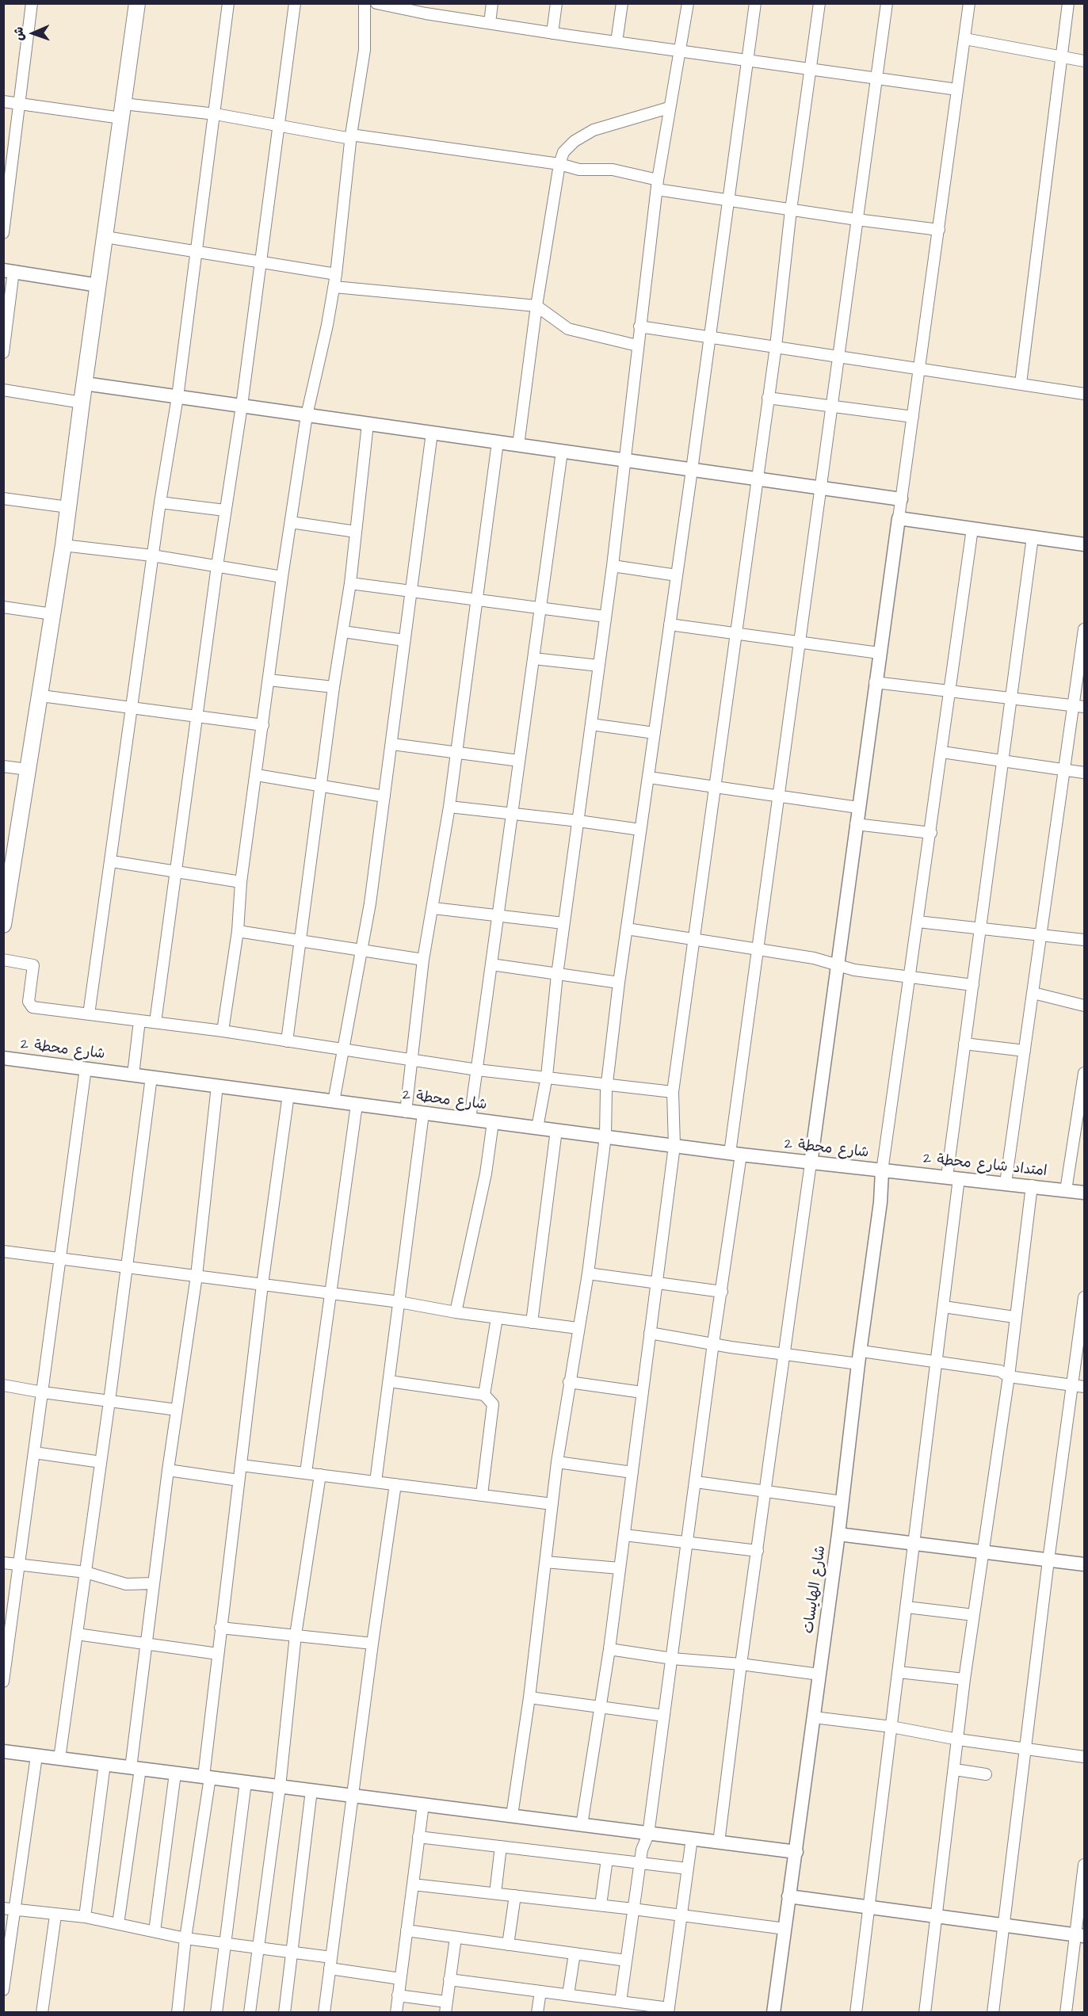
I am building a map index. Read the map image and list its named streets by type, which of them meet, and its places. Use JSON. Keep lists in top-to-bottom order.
{
  "streets": {
    "street": ["شارع محطة 2", "امتداد شارع محطة 2", "شارع الهايسات"]
  },
  "crossings": [
    ["شارع محطة 2", "امتداد شارع محطة 2"],
    ["شارع محطة 2", "شارع الهايسات"],
    ["امتداد شارع محطة 2", "شارع الهايسات"]
  ],
  "north": "left"
}
